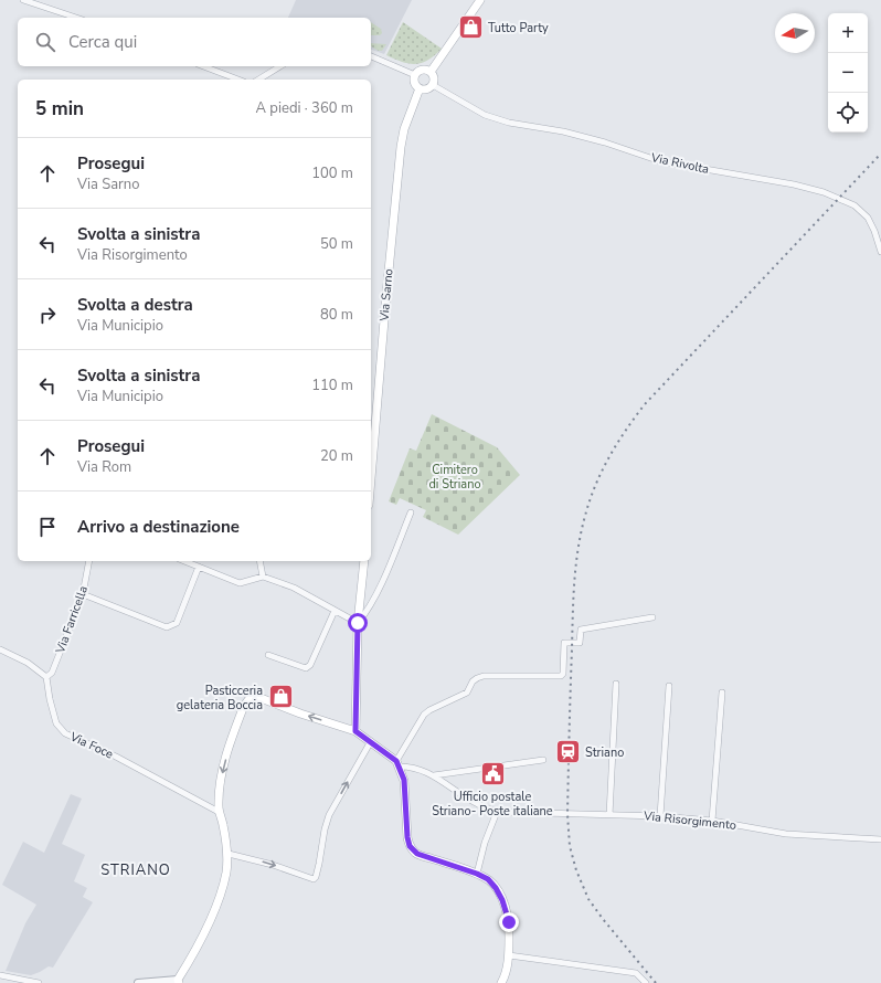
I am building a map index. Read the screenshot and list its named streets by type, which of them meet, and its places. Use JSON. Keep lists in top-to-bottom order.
{
  "streets": {
    "main road": ["Via Sarno", "Via Risorgimento"],
    "street": ["Via Rivolta", "Via Farricella", "Via Foce"]
  },
  "crossings": [
    ["Via Rivolta", "Via Sarno"],
    ["Via Farricella", "Via Foce"],
    ["Via Foce", "Via Risorgimento"]
  ],
  "districts": ["STRIANO"],
  "parks": ["Cimitero di Striano"],
  "places": {
    "shop": ["Tutto Party", "Pasticceria gelateria Boccia"],
    "station": ["Striano"],
    "public building": ["Ufficio postale Striano- Poste italiane"]
  },
  "north": "left",
  "page": {
    "map_buttons": ["+", "−"],
    "search": "Cerca qui",
    "heading": ["5 min", "A piedi · 360 m"],
    "list": [
      ["Prosegui", "Via Sarno", "100 m"],
      ["Svolta a sinistra", "Via Risorgimento", "50 m"],
      ["Svolta a destra", "Via Municipio", "80 m"],
      ["Svolta a sinistra", "Via Municipio", "110 m"],
      ["Prosegui", "Via Rom", "20 m"],
      "Arrivo a destinazione"
    ]
  }
}
